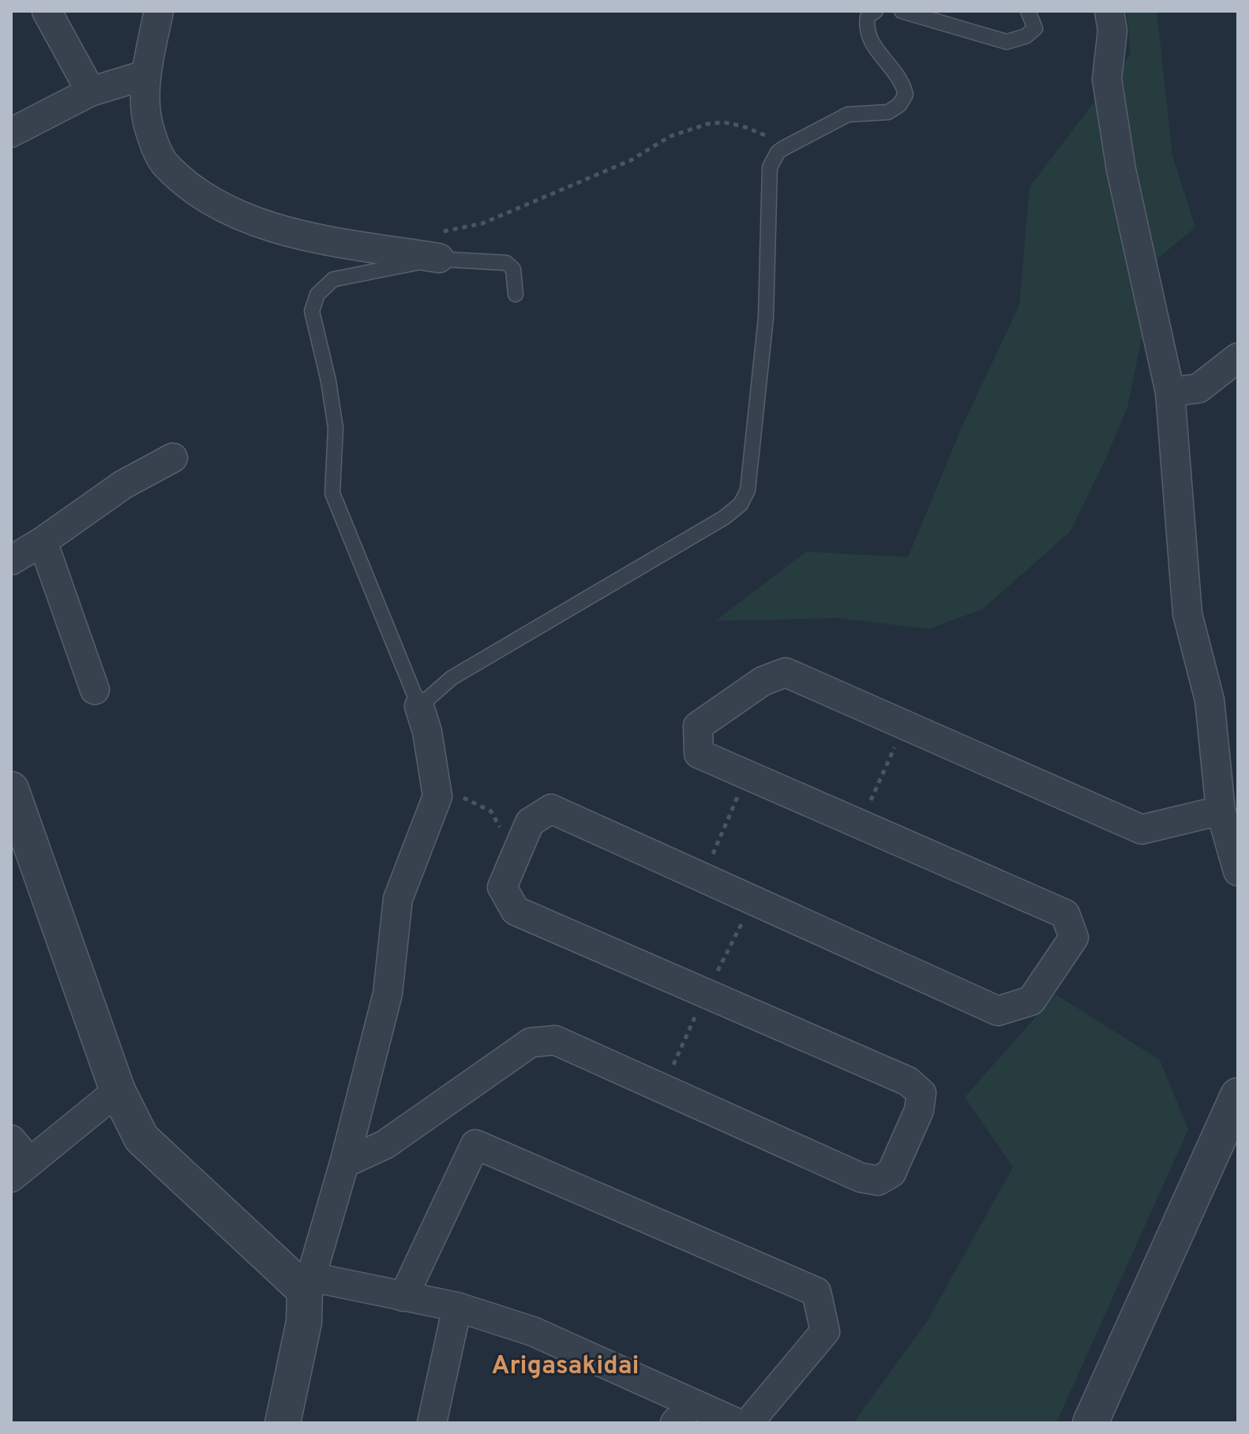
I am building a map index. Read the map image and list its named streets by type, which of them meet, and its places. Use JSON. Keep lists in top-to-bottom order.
{
  "districts": ["Arigasakidai"]
}
